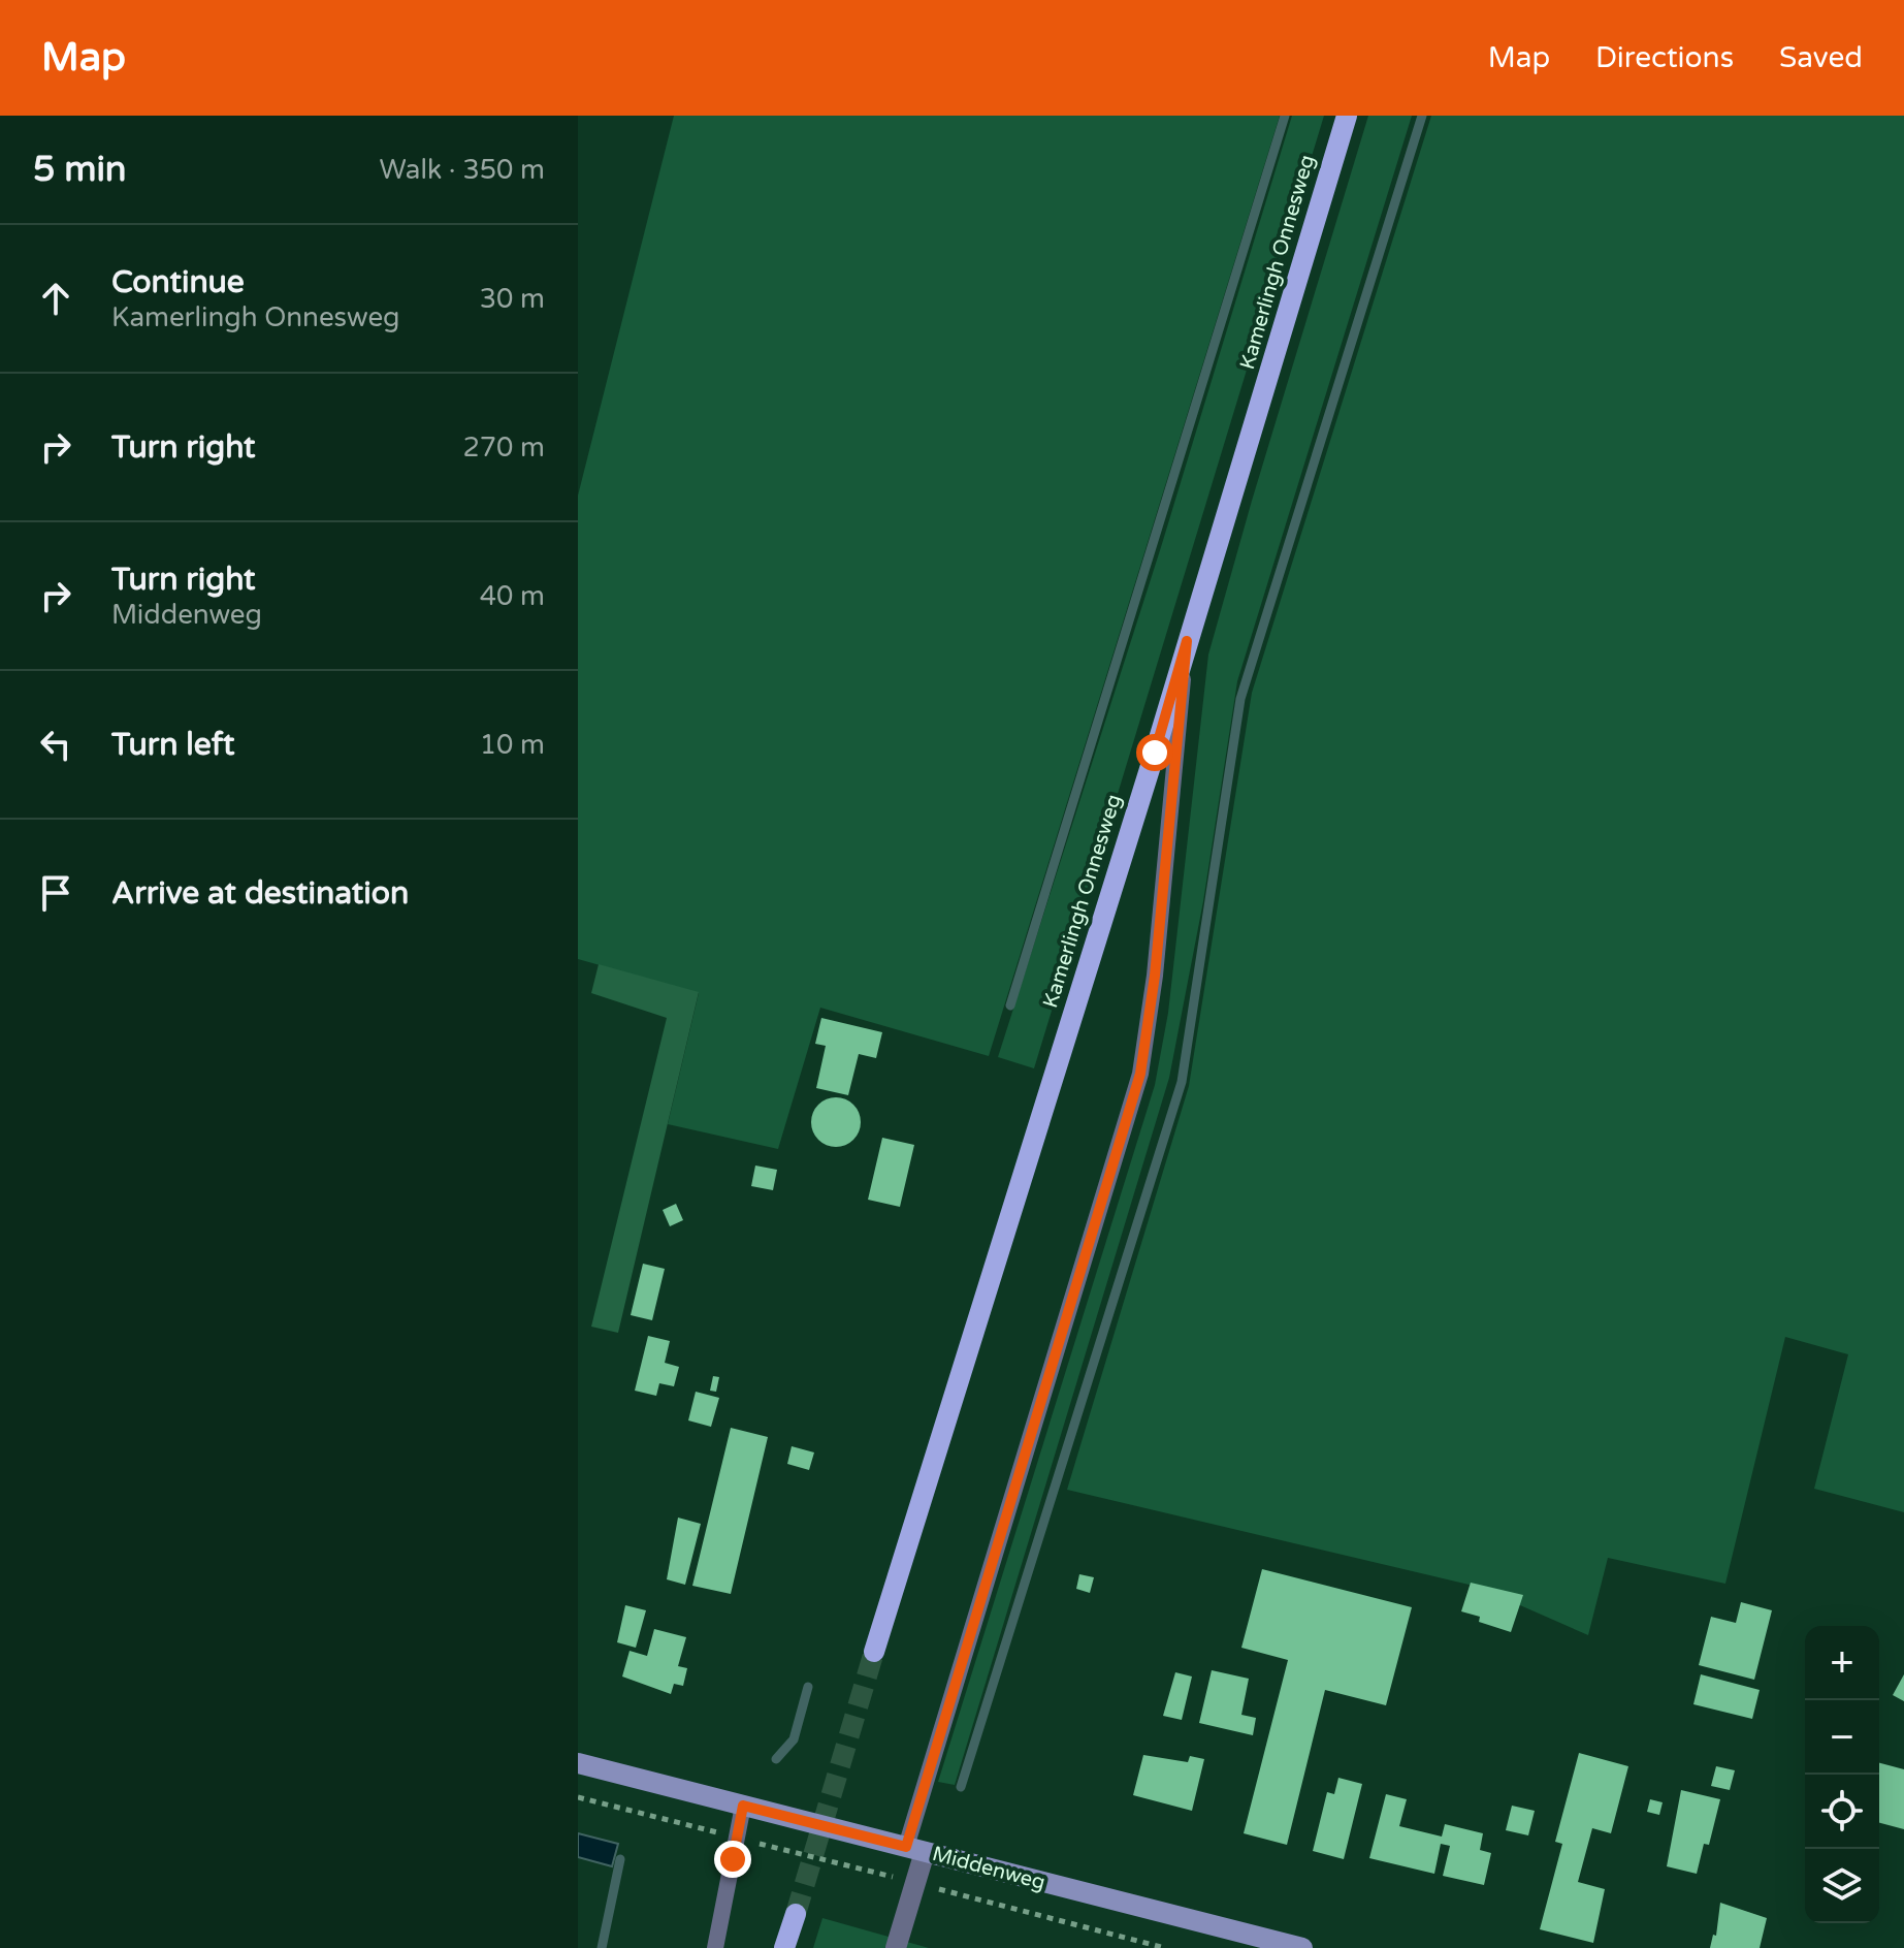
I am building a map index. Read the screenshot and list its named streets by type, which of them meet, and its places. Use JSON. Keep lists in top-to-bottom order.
{
  "streets": {
    "main road": ["Kamerlingh Onnesweg"],
    "street": ["Middenweg"]
  },
  "page": {
    "header": "Map",
    "nav": ["Map", "Directions", "Saved"],
    "heading": ["5 min", "Walk · 350 m"],
    "list": [
      ["Continue", "Kamerlingh Onnesweg", "30 m"],
      ["Turn right", "270 m"],
      ["Turn right", "Middenweg", "40 m"],
      ["Turn left", "10 m"],
      "Arrive at destination"
    ],
    "map_buttons": ["+", "−"]
  }
}
